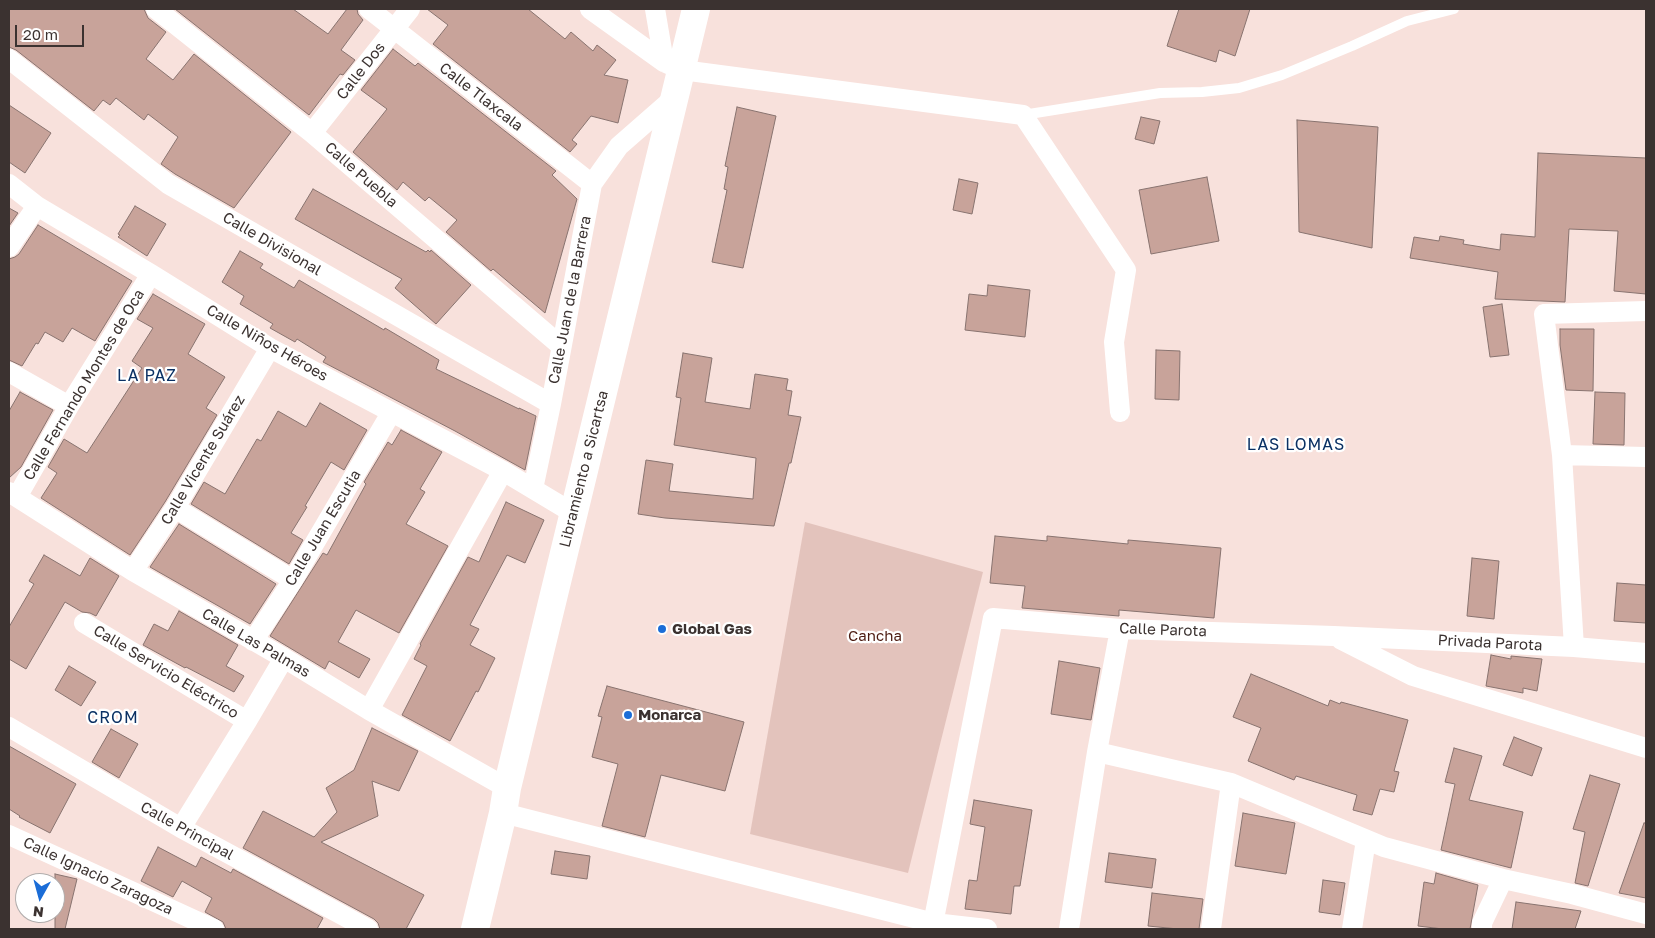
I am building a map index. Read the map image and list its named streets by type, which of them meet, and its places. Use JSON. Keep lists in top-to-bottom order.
{
  "streets": {
    "main road": ["Libramiento a Sicartsa"],
    "street": [
      "Calle Dos",
      "Calle Tlaxcala",
      "Calle Puebla",
      "Calle Divisional",
      "Calle Juan de la Barrera",
      "Calle Niños Héroes",
      "Calle Fernando Montes de Oca",
      "Calle Vicente Suárez",
      "Calle Juan Escutia",
      "Calle Parota",
      "Calle Las Palmas",
      "Privada Parota",
      "Calle Servicio Eléctrico",
      "Calle Principal",
      "Calle Ignacio Zaragoza"
    ]
  },
  "crossings": [
    ["Calle Dos", "Calle Tlaxcala"],
    ["Calle Dos", "Calle Puebla"],
    ["Calle Tlaxcala", "Calle Juan de la Barrera"],
    ["Calle Puebla", "Calle Juan de la Barrera"],
    ["Calle Divisional", "Calle Juan de la Barrera"],
    ["Calle Juan de la Barrera", "Calle Niños Héroes"],
    ["Calle Juan de la Barrera", "Libramiento a Sicartsa"],
    ["Calle Niños Héroes", "Calle Fernando Montes de Oca"],
    ["Calle Niños Héroes", "Calle Vicente Suárez"],
    ["Calle Niños Héroes", "Calle Juan Escutia"],
    ["Calle Fernando Montes de Oca", "Calle Las Palmas"],
    ["Calle Vicente Suárez", "Calle Las Palmas"],
    ["Libramiento a Sicartsa", "Calle Las Palmas"],
    ["Calle Juan Escutia", "Calle Las Palmas"],
    ["Calle Parota", "Calle Las Palmas"],
    ["Calle Parota", "Privada Parota"]
  ],
  "districts": ["LA PAZ", "LAS LOMAS", "CROM"],
  "parks": ["Cancha"],
  "places": ["Global Gas", "Monarca"],
  "scale_bar": "20 m",
  "north": "bottom"
}
